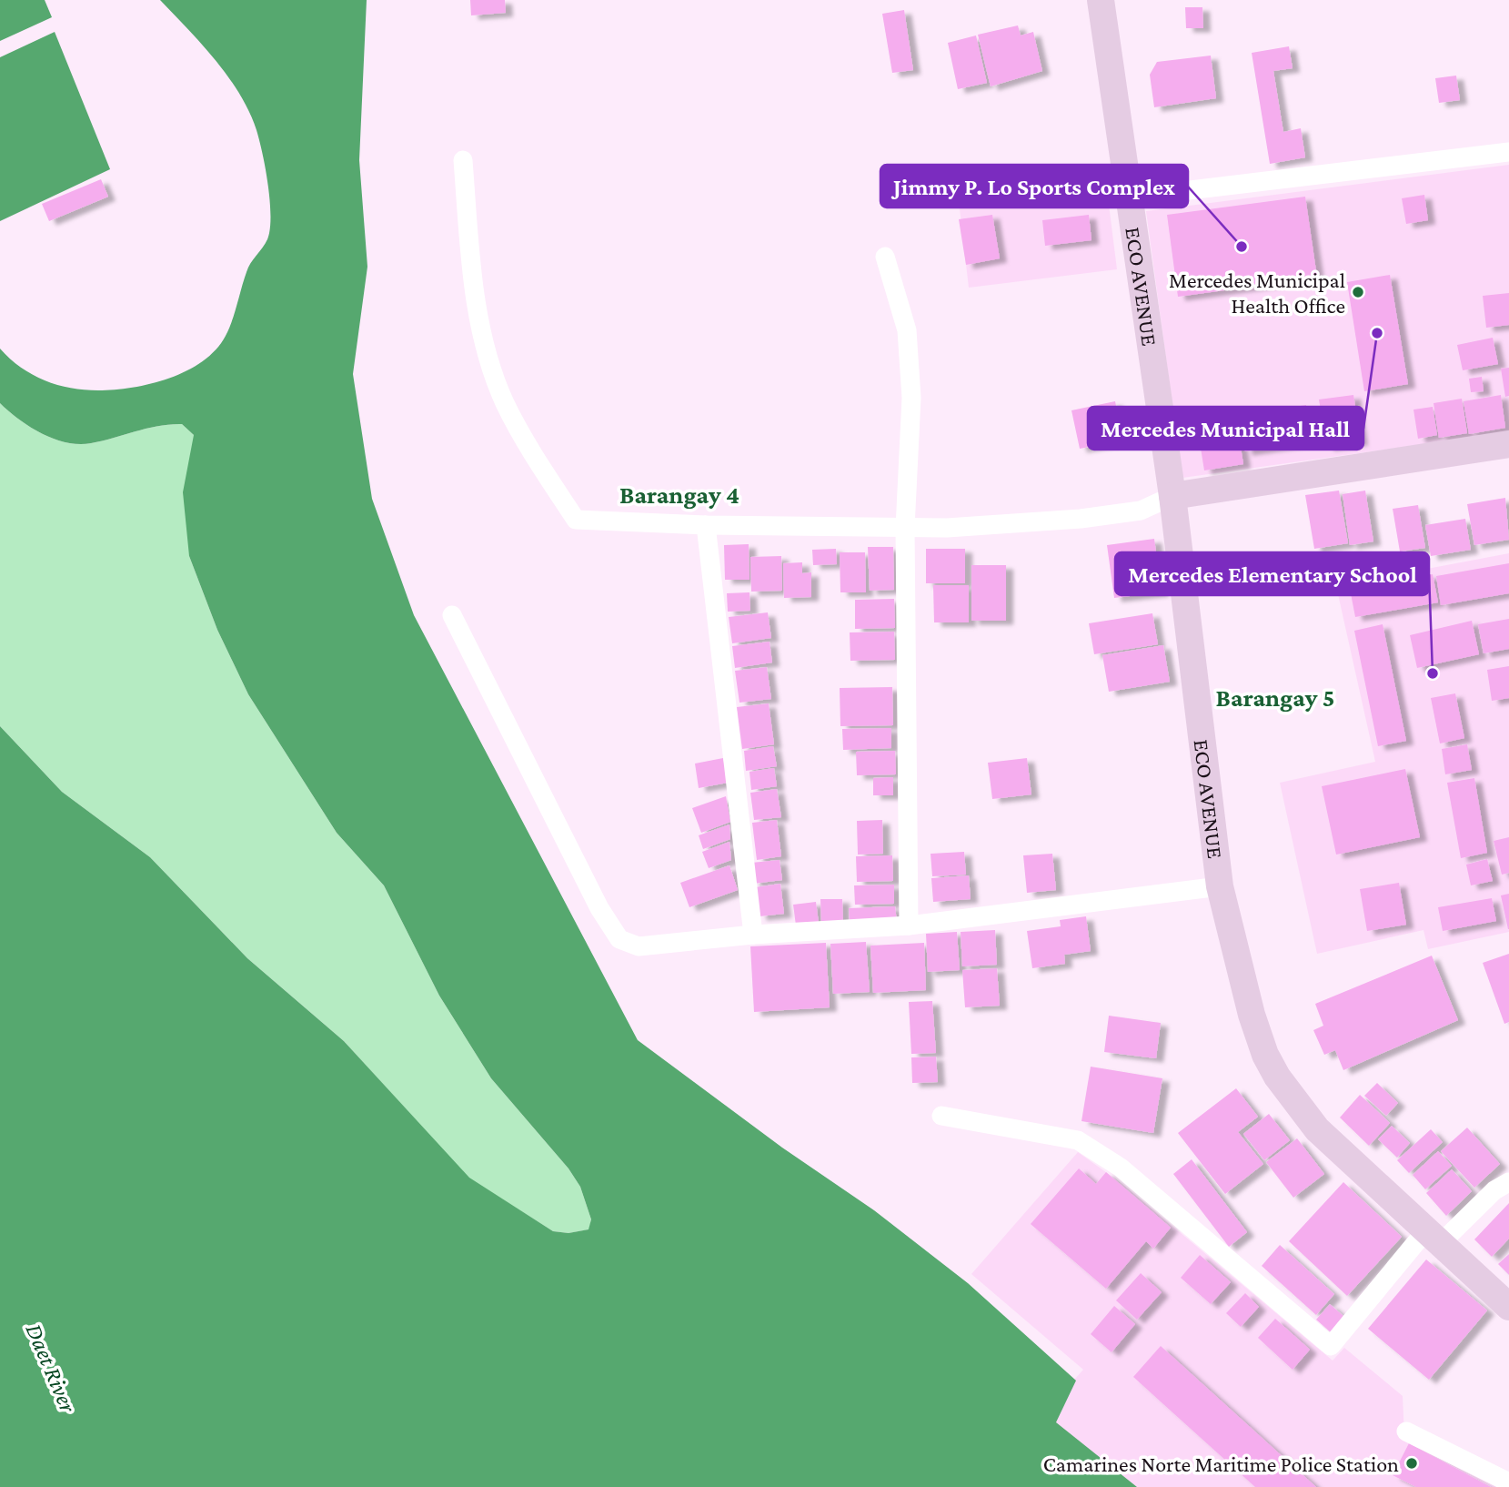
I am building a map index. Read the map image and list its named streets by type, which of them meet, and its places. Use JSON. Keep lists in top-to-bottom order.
{
  "streets": {
    "main road": ["ECO AVENUE"]
  },
  "districts": ["Barangay 4", "Barangay 5"],
  "water": ["Daet River"],
  "places": [
    "Jimmy P. Lo Sports Complex",
    "Mercedes Municipal Health Office",
    "Mercedes Municipal Hall",
    "Mercedes Elementary School",
    "Camarines Norte Maritime Police Station"
  ]
}
